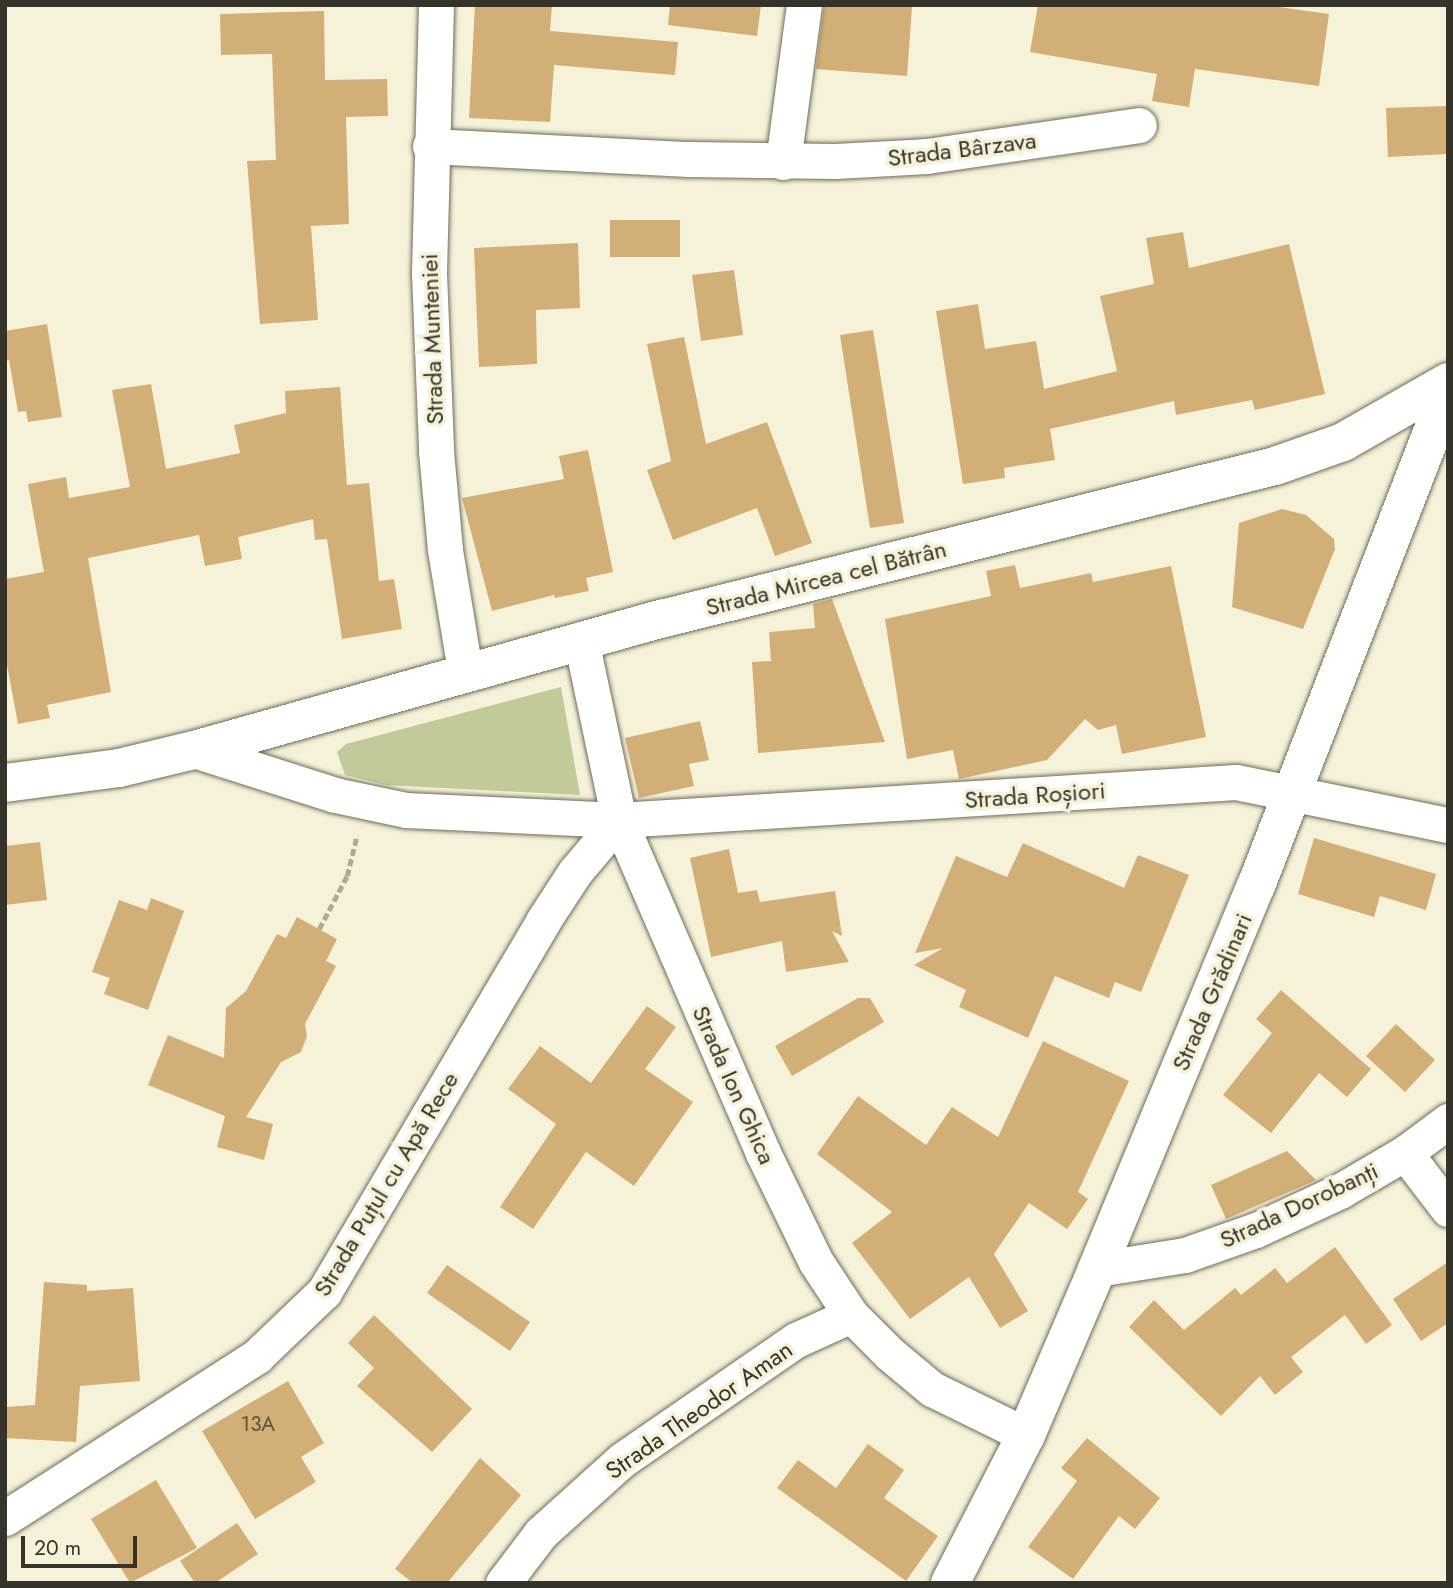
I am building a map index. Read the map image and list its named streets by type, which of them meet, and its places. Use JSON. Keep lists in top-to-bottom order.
{
  "streets": {
    "street": [
      "Strada Bârzava",
      "Strada Munteniei",
      "Strada Mircea cel Bătrân",
      "Strada Roșiori",
      "Strada Grădinari",
      "Strada Ion Ghica",
      "Strada Puțul cu Apă Rece",
      "Strada Dorobanți",
      "Strada Theodor Aman"
    ]
  },
  "crossings": [
    ["Strada Bârzava", "Strada Munteniei"],
    ["Strada Munteniei", "Strada Mircea cel Bătrân"],
    ["Strada Mircea cel Bătrân", "Strada Roșiori"],
    ["Strada Mircea cel Bătrân", "Strada Ion Ghica"],
    ["Strada Mircea cel Bătrân", "Strada Puțul cu Apă Rece"],
    ["Strada Roșiori", "Strada Grădinari"],
    ["Strada Roșiori", "Strada Ion Ghica"],
    ["Strada Roșiori", "Strada Puțul cu Apă Rece"],
    ["Strada Grădinari", "Strada Ion Ghica"],
    ["Strada Grădinari", "Strada Dorobanți"],
    ["Strada Ion Ghica", "Strada Puțul cu Apă Rece"],
    ["Strada Ion Ghica", "Strada Theodor Aman"]
  ],
  "house_numbers": ["13A"],
  "scale_bar": "20 m"
}
